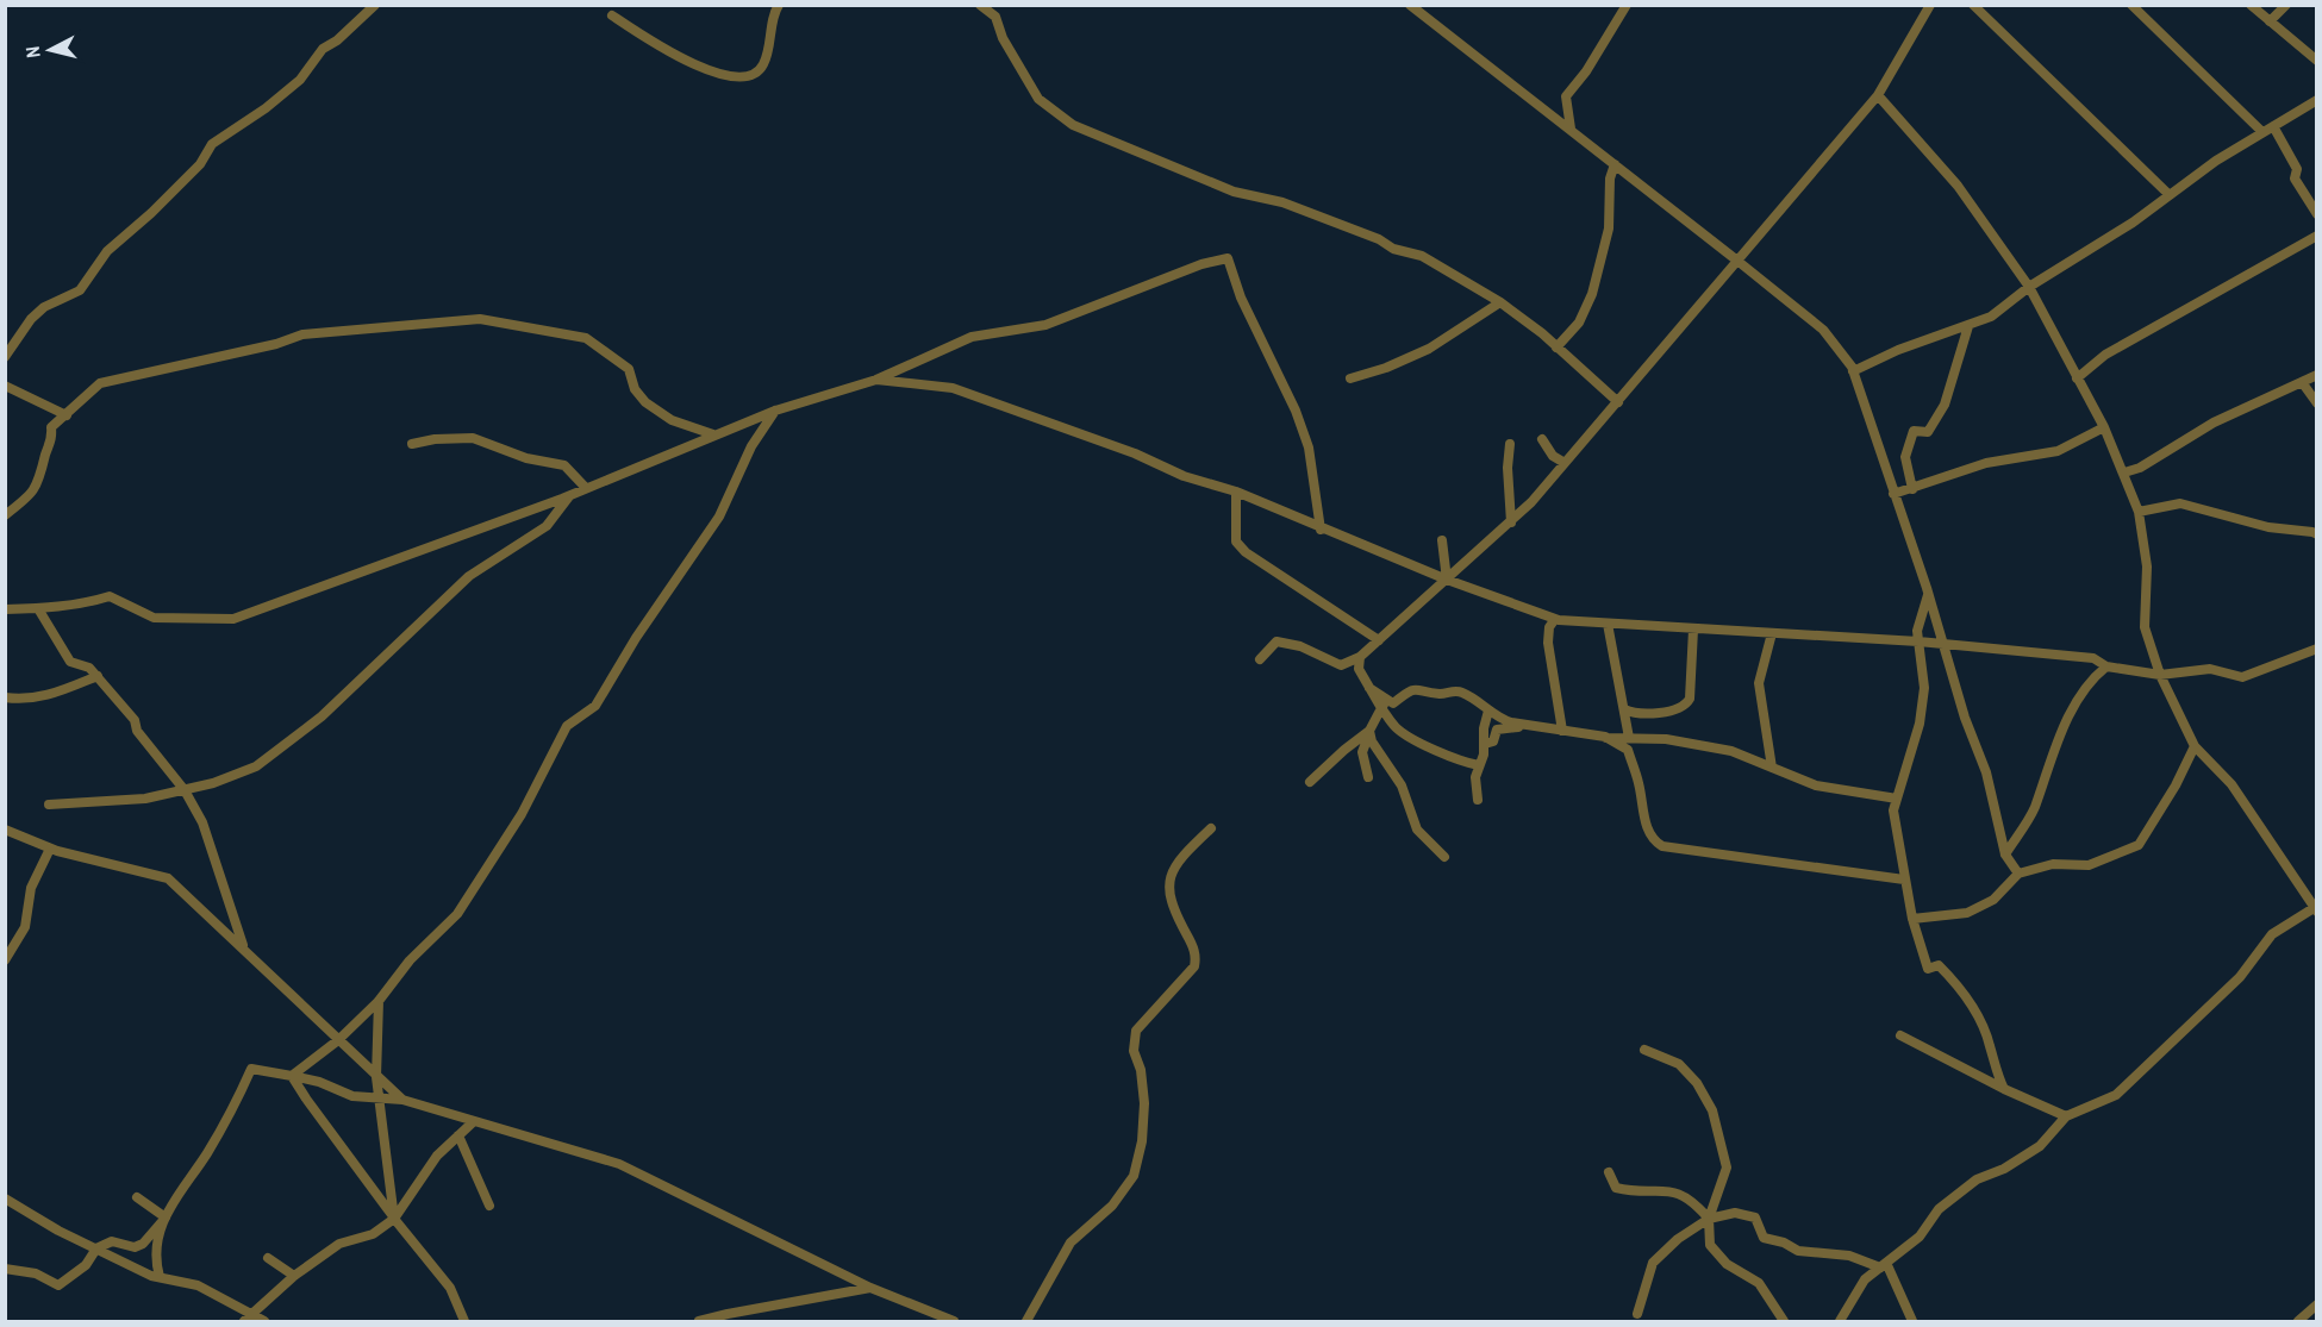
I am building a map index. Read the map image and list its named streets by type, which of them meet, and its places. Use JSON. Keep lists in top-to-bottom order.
{
  "north": "left"
}
